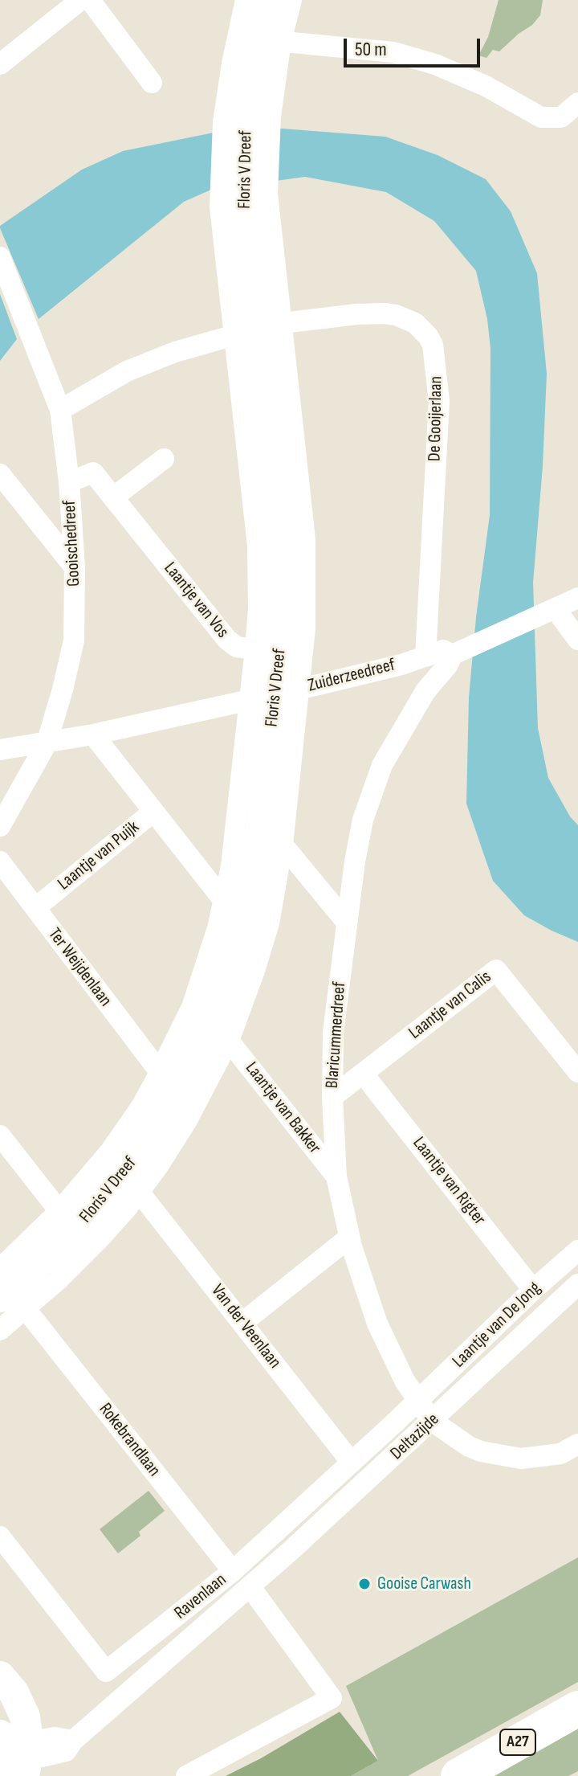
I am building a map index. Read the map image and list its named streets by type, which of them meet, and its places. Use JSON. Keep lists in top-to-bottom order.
{
  "streets": {
    "highway": ["A27"],
    "street": [
      "Floris V Dreef",
      "De Gooijerlaan",
      "Gooischedreef",
      "Laantje van Vos",
      "Zuiderzeedreef",
      "Laantje van Puijk",
      "Ter Weijdenlaan",
      "Laantje van Calis",
      "Blaricummerdreef",
      "Laantje van Bakker",
      "Laantje van Rigter",
      "Laantje van De Jong",
      "Van der Veenlaan",
      "Deltazijde",
      "Rokebrandlaan",
      "Ravenlaan"
    ]
  },
  "crossings": [
    ["Floris V Dreef", "De Gooijerlaan"],
    ["Floris V Dreef", "Laantje van Vos"],
    ["Floris V Dreef", "Zuiderzeedreef"],
    ["Floris V Dreef", "Laantje van Puijk"],
    ["Floris V Dreef", "Ter Weijdenlaan"],
    ["Floris V Dreef", "Laantje van Bakker"],
    ["Floris V Dreef", "Van der Veenlaan"],
    ["Floris V Dreef", "Rokebrandlaan"],
    ["De Gooijerlaan", "Zuiderzeedreef"],
    ["Gooischedreef", "Laantje van Vos"],
    ["Gooischedreef", "Zuiderzeedreef"],
    ["Zuiderzeedreef", "Laantje van Puijk"],
    ["Zuiderzeedreef", "Blaricummerdreef"],
    ["Laantje van Calis", "Blaricummerdreef"],
    ["Laantje van Calis", "Laantje van Rigter"],
    ["Blaricummerdreef", "Laantje van Bakker"],
    ["Blaricummerdreef", "Laantje van De Jong"],
    ["Blaricummerdreef", "Deltazijde"],
    ["Blaricummerdreef", "Ravenlaan"],
    ["Laantje van Rigter", "Laantje van De Jong"],
    ["Laantje van De Jong", "Ravenlaan"],
    ["Van der Veenlaan", "Ravenlaan"],
    ["Rokebrandlaan", "Ravenlaan"]
  ],
  "places": ["Gooise Carwash"],
  "scale_bar": "50 m"
}
